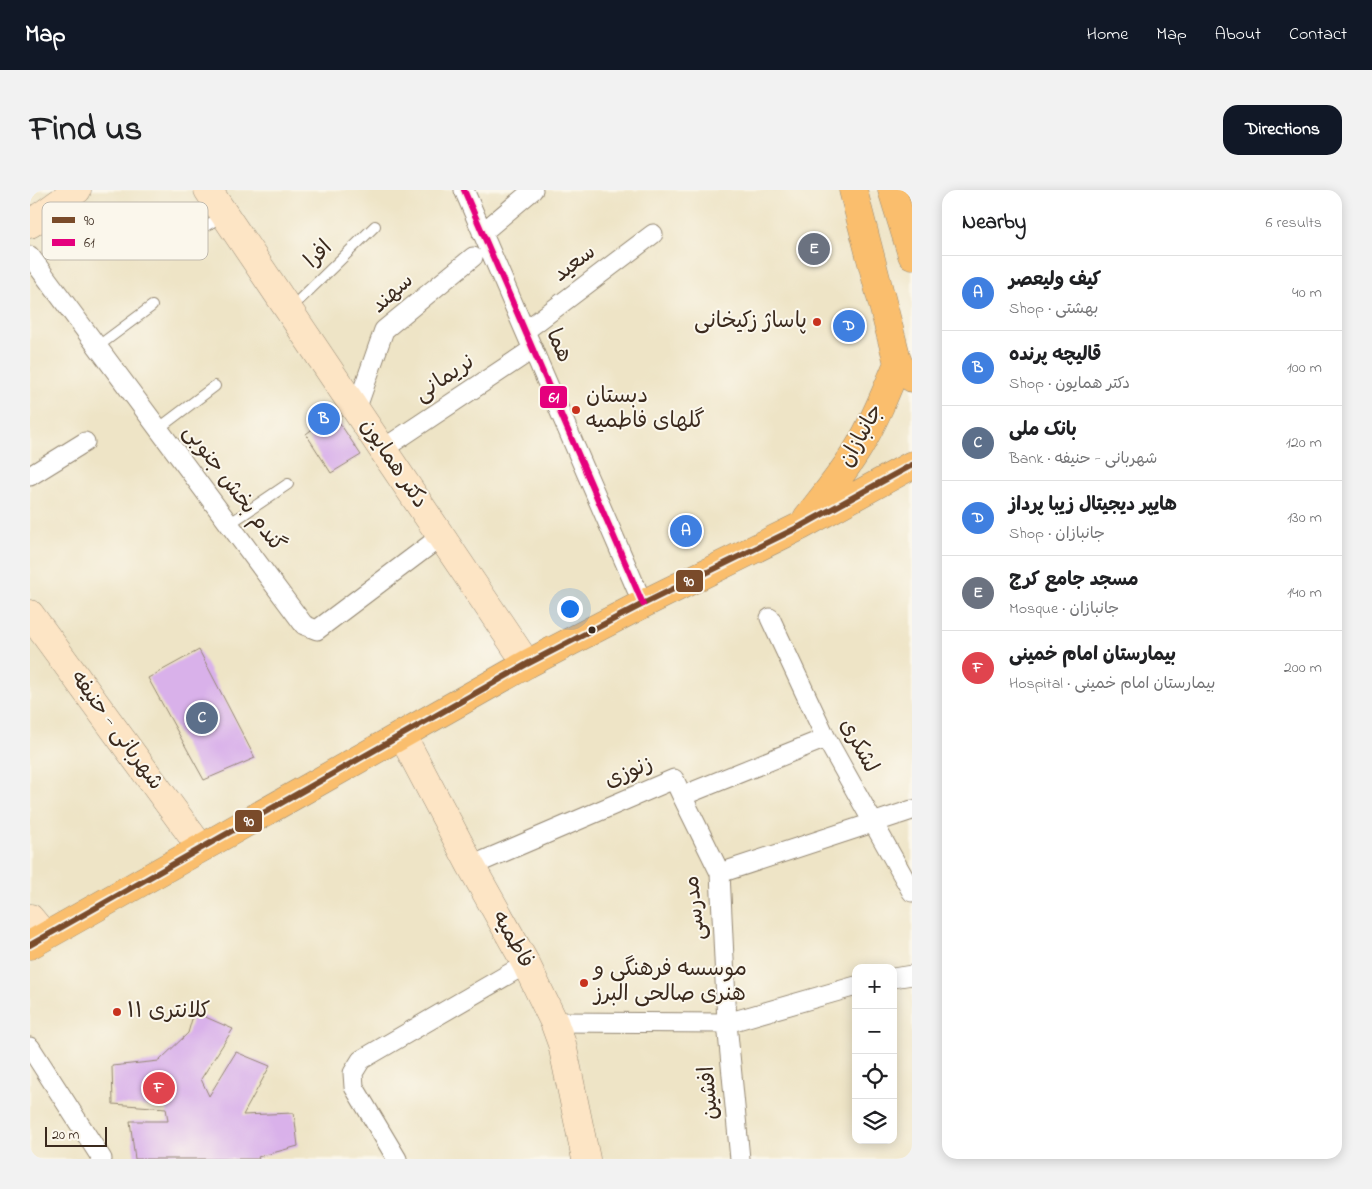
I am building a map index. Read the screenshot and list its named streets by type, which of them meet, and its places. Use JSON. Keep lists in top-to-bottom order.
{
  "streets": {
    "main road": ["جانبازان"],
    "street": [
      "سعید",
      "سهند",
      "هما",
      "نریمانی",
      "دکتر همایون",
      "گندم بخش جنوبی",
      "شهربانی - حنیفه",
      "لشکری",
      "زنوزی",
      "مدرسی",
      "فاطمیه",
      "افشین"
    ],
    "lane": ["افرا"]
  },
  "crossings": [
    ["افرا", "دکتر همایون"],
    ["سعید", "هما"],
    ["سهند", "دکتر همایون"],
    ["هما", "نریمانی"],
    ["نریمانی", "دکتر همایون"],
    ["لشکری", "زنوزی"],
    ["زنوزی", "مدرسی"],
    ["زنوزی", "فاطمیه"],
    ["مدرسی", "افشین"]
  ],
  "places": [
    "پاساژ زکیخانی",
    "دبستان گلهای فاطمیه",
    "موسسه فرهنگی و هنری صالحی البرز",
    "کلانتری ۱۱"
  ],
  "lines": ["transit line 61", "transit line 90"],
  "legend": ["90", "61"],
  "scale_bar": "20 m",
  "page": {
    "header": "Map",
    "nav": [
      "Home",
      "Map",
      "About",
      "Contact"
    ],
    "title": "Find us",
    "buttons": "Directions",
    "heading": ["Nearby", "6 results"],
    "pins": [
      "E",
      "D",
      "B",
      "A",
      "C",
      "F"
    ],
    "list": [
      {
        "mark": "A",
        "name": "کیف ولیعصر",
        "note": "Shop · بهشتی",
        "value": "40 m"
      },
      {
        "mark": "B",
        "name": "قالیچه پرنده",
        "note": "Shop · دکتر همایون",
        "value": "100 m"
      },
      {
        "mark": "C",
        "name": "بانک ملی",
        "note": "Bank · شهربانی - حنیفه",
        "value": "120 m"
      },
      {
        "mark": "D",
        "name": "هایپر دیجیتال زیبا پرداز",
        "note": "Shop · جانبازان",
        "value": "130 m"
      },
      {
        "mark": "E",
        "name": "مسجد جامع کرج",
        "note": "Mosque · جانبازان",
        "value": "140 m"
      },
      {
        "mark": "F",
        "name": "بیمارستان امام خمینی",
        "note": "Hospital · بیمارستان امام خمینی",
        "value": "200 m"
      }
    ],
    "map_buttons": ["+", "−"],
    "scale": "20 m"
  }
}
